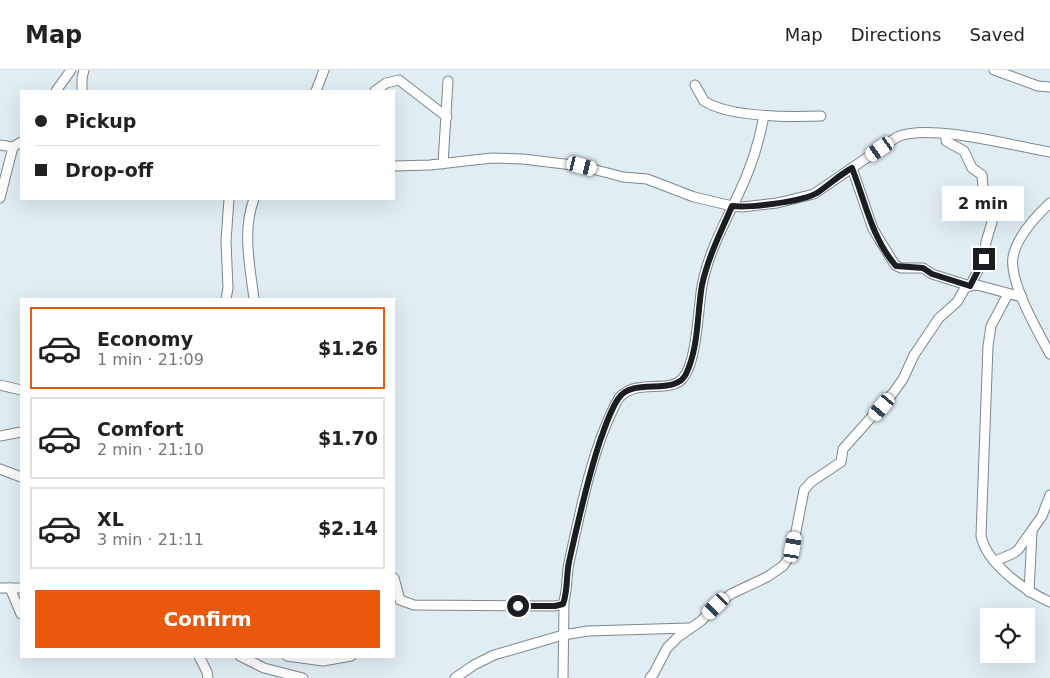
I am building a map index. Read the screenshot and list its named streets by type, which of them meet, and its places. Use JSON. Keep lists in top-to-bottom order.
{
  "page": {
    "header": "Map",
    "nav": ["Map", "Directions", "Saved"],
    "banner": ["Pickup", "Drop-off"],
    "bubble": "2 min",
    "list": [
      {
        "name": "Economy",
        "note": "1 min · 21:09",
        "value": "$1.26"
      },
      {
        "name": "Comfort",
        "note": "2 min · 21:10",
        "value": "$1.70"
      },
      {
        "name": "XL",
        "note": "3 min · 21:11",
        "value": "$2.14"
      }
    ],
    "buttons": "Confirm"
  }
}
